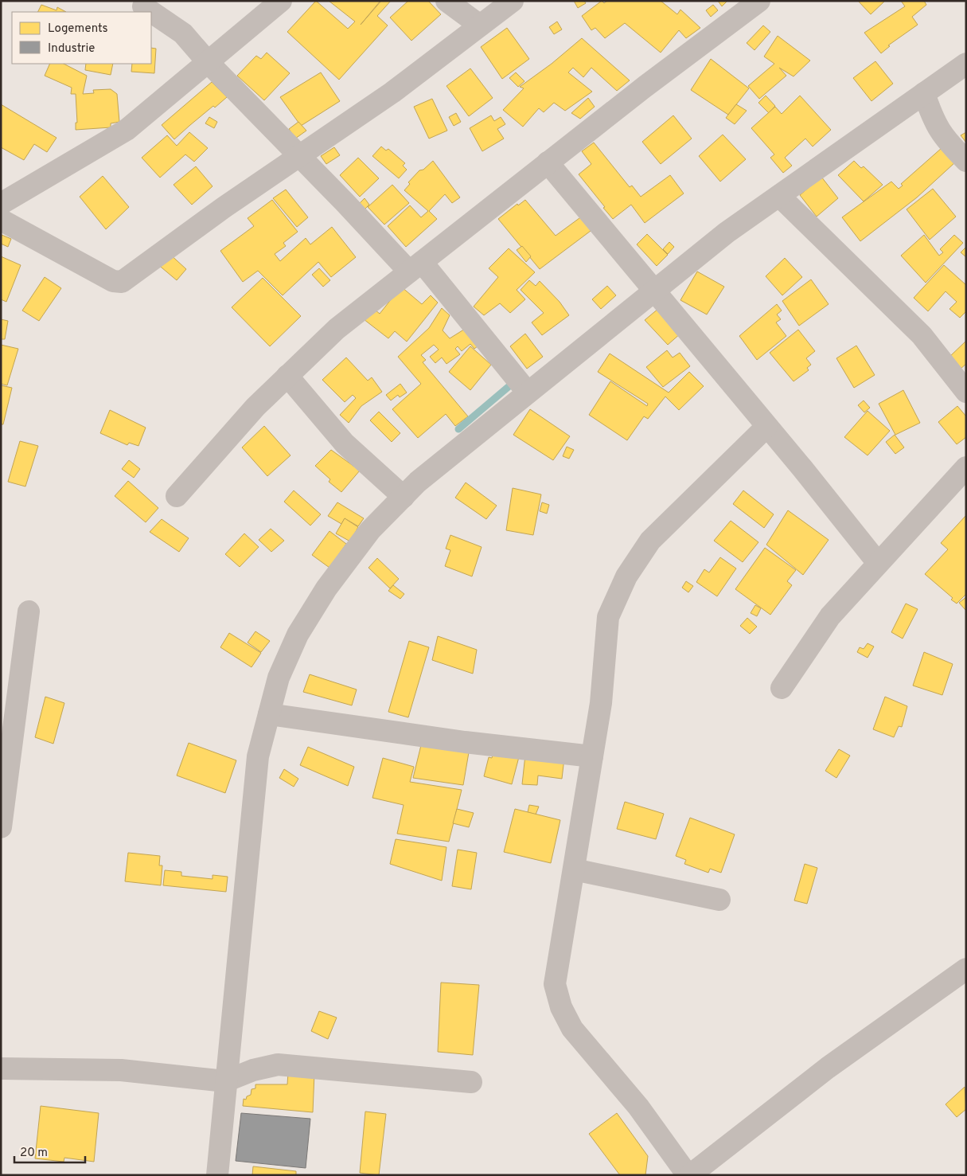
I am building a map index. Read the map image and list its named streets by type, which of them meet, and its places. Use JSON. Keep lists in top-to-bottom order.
{
  "legend": ["Logements", "Industrie"],
  "scale_bar": "20 m"
}
